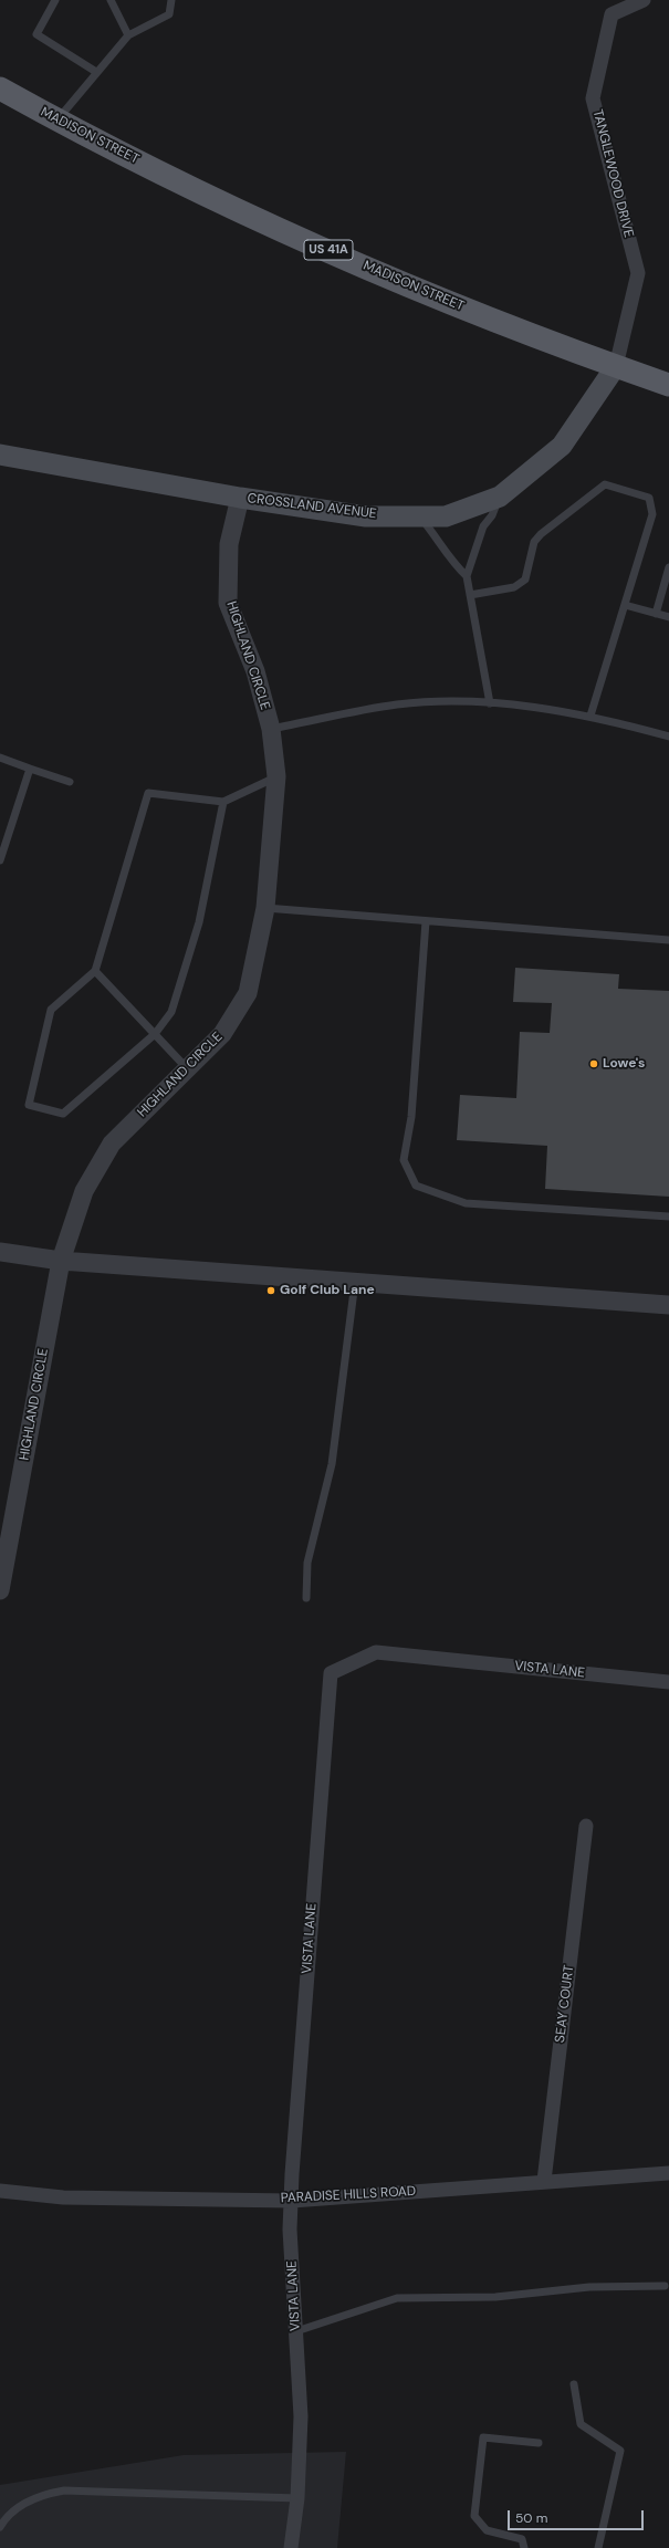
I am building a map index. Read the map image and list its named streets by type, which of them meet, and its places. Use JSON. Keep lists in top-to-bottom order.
{
  "streets": {
    "main road": ["MADISON STREET", "US 41A", "CROSSLAND AVENUE"],
    "street": [
      "TANGLEWOOD DRIVE",
      "HIGHLAND CIRCLE",
      "VISTA LANE",
      "SEAY COURT",
      "PARADISE HILLS ROAD"
    ]
  },
  "crossings": [
    ["MADISON STREET", "TANGLEWOOD DRIVE"],
    ["MADISON STREET", "CROSSLAND AVENUE"],
    ["TANGLEWOOD DRIVE", "CROSSLAND AVENUE"],
    ["CROSSLAND AVENUE", "HIGHLAND CIRCLE"],
    ["VISTA LANE", "PARADISE HILLS ROAD"],
    ["SEAY COURT", "PARADISE HILLS ROAD"]
  ],
  "places": ["Lowe's", "Golf Club Lane"],
  "scale_bar": "50 m"
}
